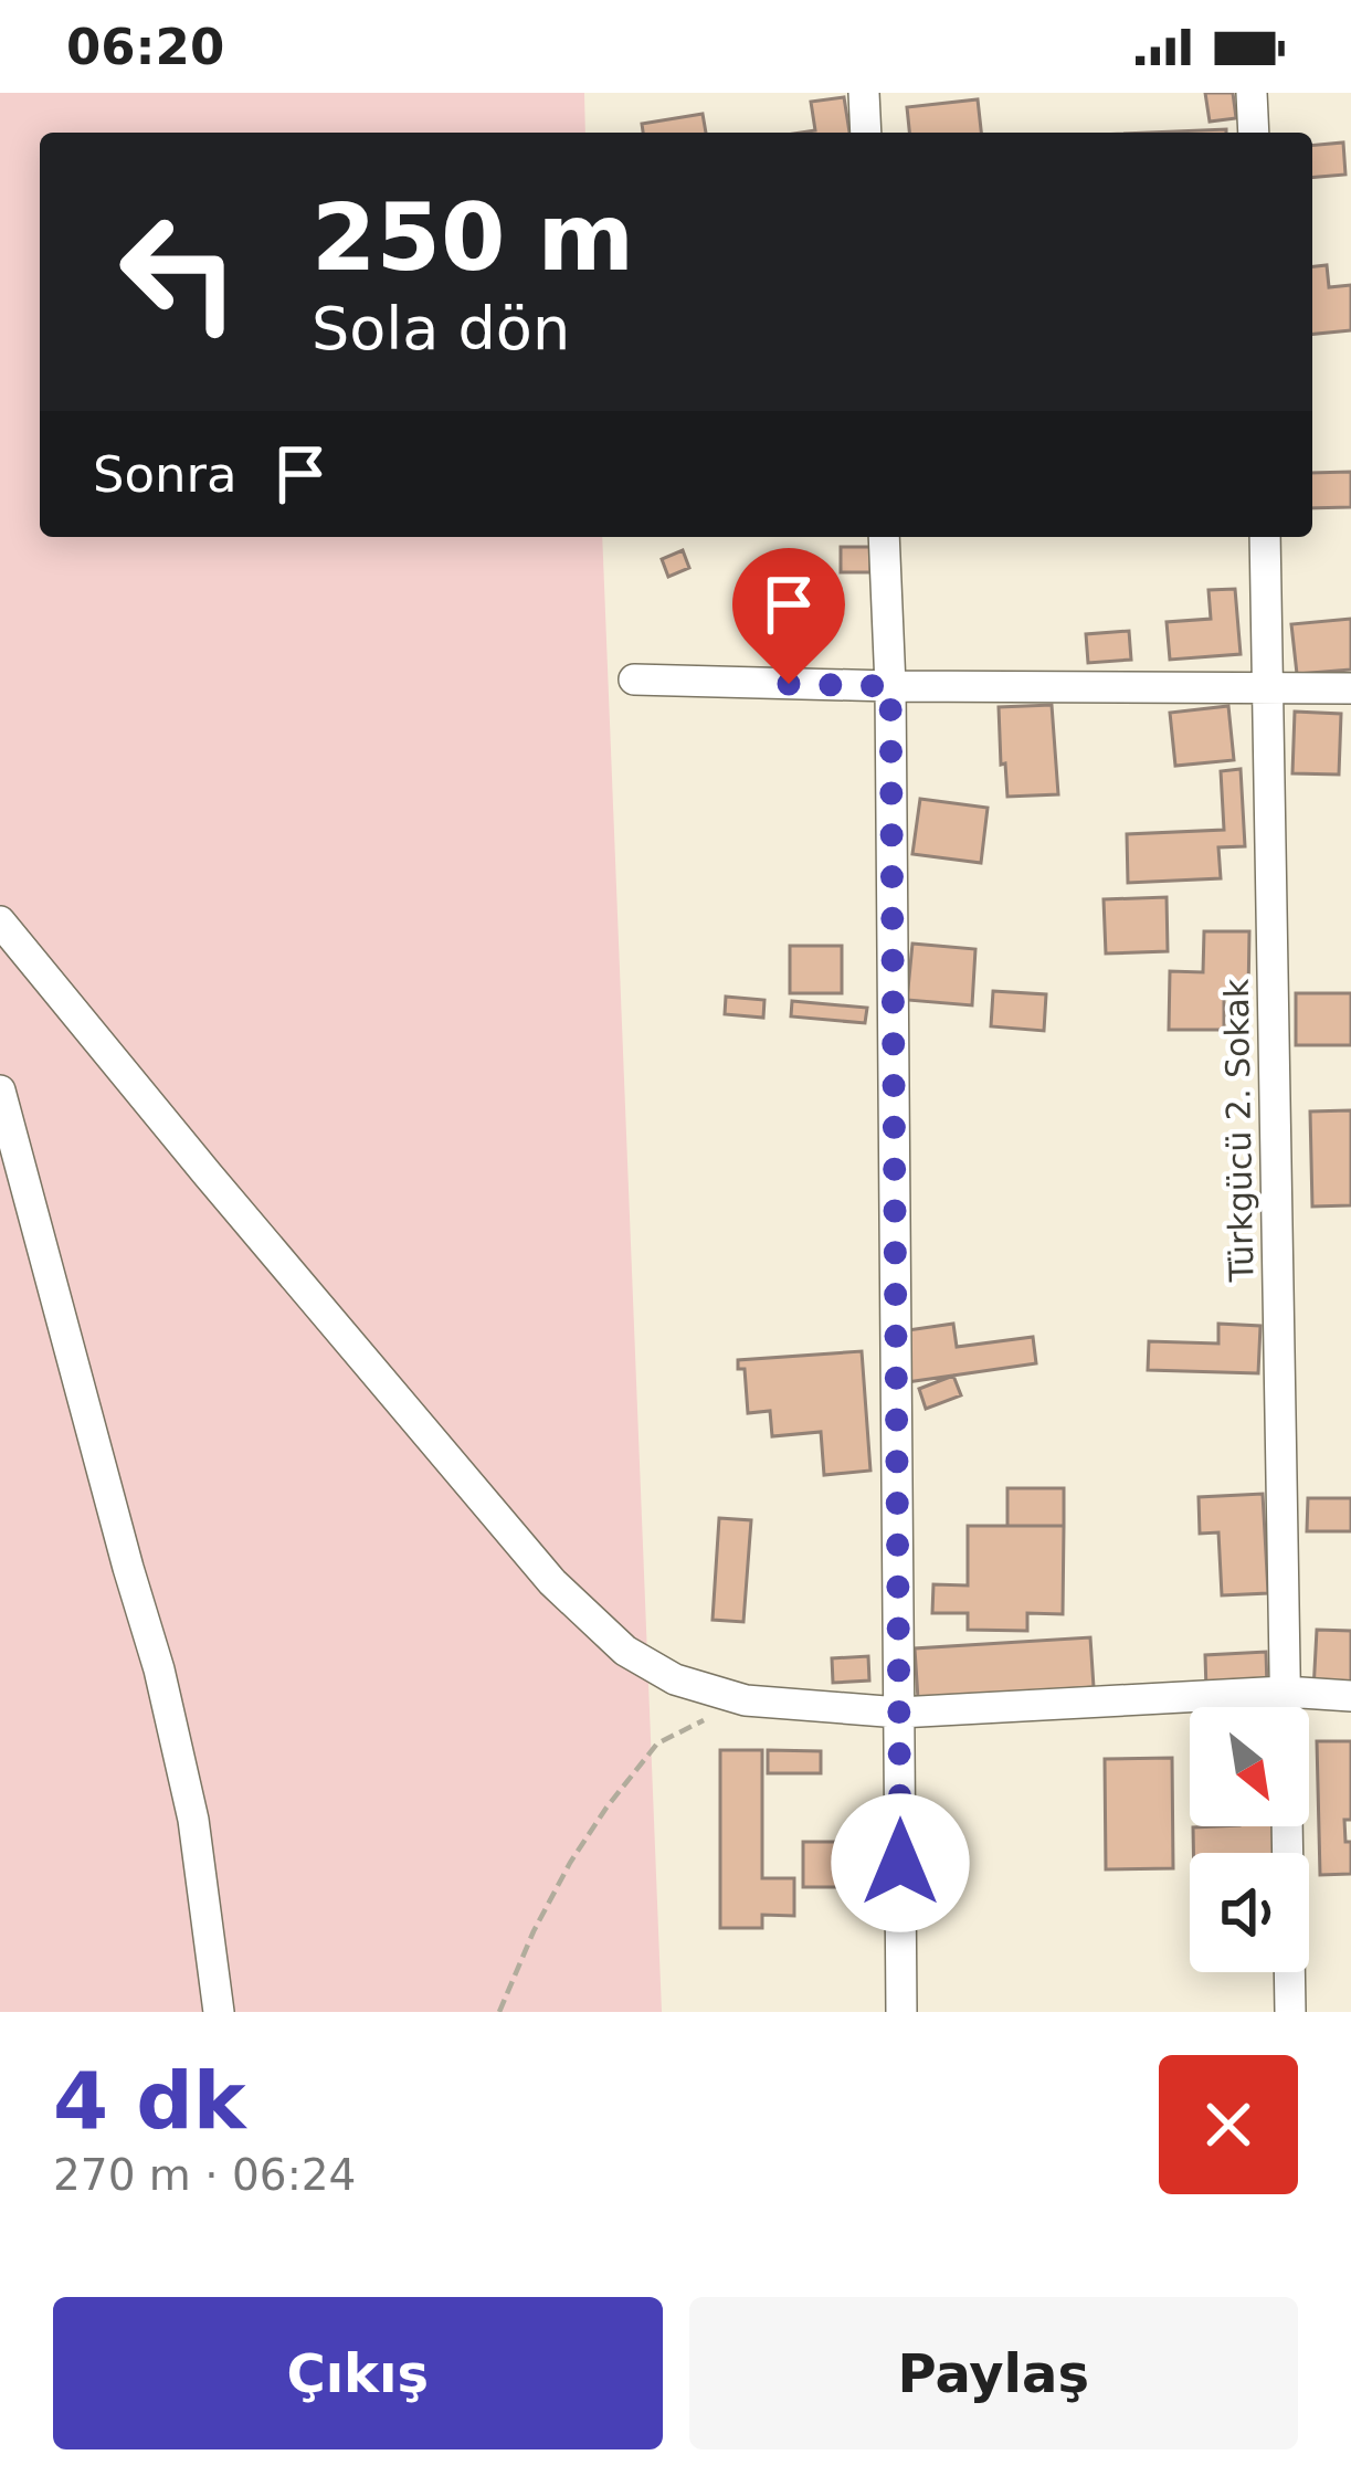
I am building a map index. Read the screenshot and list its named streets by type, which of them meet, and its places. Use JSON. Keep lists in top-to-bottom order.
{
  "streets": {
    "street": ["Türkgücü 2. Sokak"]
  },
  "north": "bottom right",
  "page": {
    "status": "06:20",
    "turn": ["250 m", "Sola dön"],
    "then": "Sonra",
    "heading": ["4 dk", "270 m · 06:24"],
    "buttons": ["Çıkış", "Paylaş"]
  }
}
